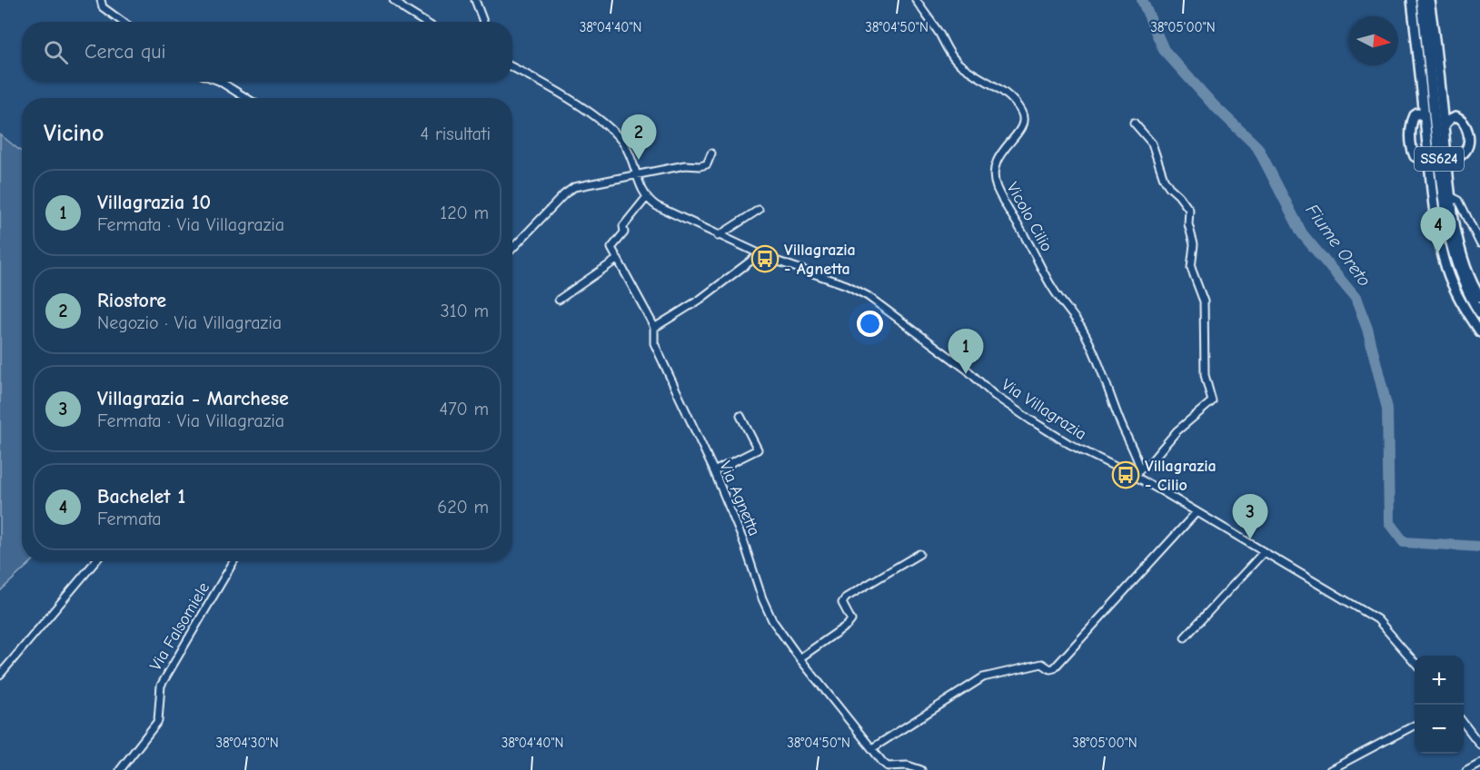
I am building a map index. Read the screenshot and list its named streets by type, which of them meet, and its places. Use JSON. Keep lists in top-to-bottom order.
{
  "streets": {
    "main road": ["SS624"],
    "street": [
      "Vicolo Cilio",
      "Via Villagrazia",
      "Via Agnetta",
      "Via Falsomiele"
    ]
  },
  "water": ["Fiume Oreto"],
  "places": {
    "bus stop": ["Villagrazia - Agnetta", "Villagrazia - Cilio"]
  },
  "north": "right",
  "page": {
    "search": "Cerca qui",
    "heading": ["Vicino", "4 risultati"],
    "pins": [
      "2",
      "4",
      "1",
      "3"
    ],
    "list": [
      {
        "mark": "1",
        "name": "Villagrazia 10",
        "note": "Fermata · Via Villagrazia",
        "value": "120 m"
      },
      {
        "mark": "2",
        "name": "Riostore",
        "note": "Negozio · Via Villagrazia",
        "value": "310 m"
      },
      {
        "mark": "3",
        "name": "Villagrazia - Marchese",
        "note": "Fermata · Via Villagrazia",
        "value": "470 m"
      },
      {
        "mark": "4",
        "name": "Bachelet 1",
        "note": "Fermata",
        "value": "620 m"
      }
    ],
    "map_buttons": ["+", "−"]
  },
  "coordinates": [
    "38°04'40\"N",
    "38°04'50\"N",
    "38°05'00\"N",
    "38°04'30\"N"
  ]
}
